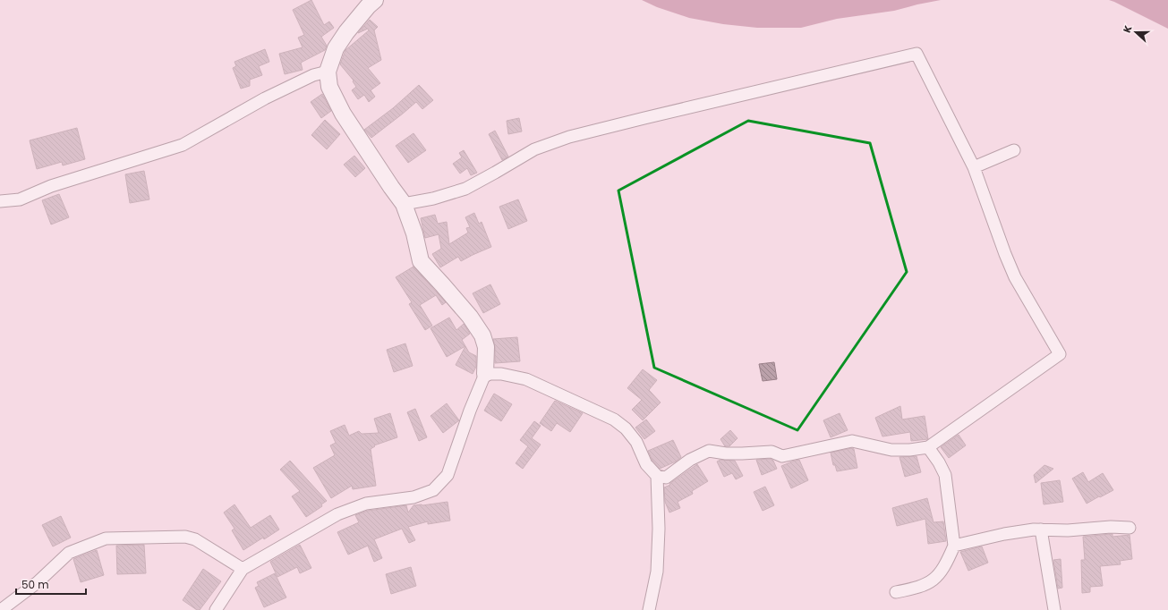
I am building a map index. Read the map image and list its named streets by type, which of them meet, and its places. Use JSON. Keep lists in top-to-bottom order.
{
  "scale_bar": "50 m",
  "north": "left"
}
